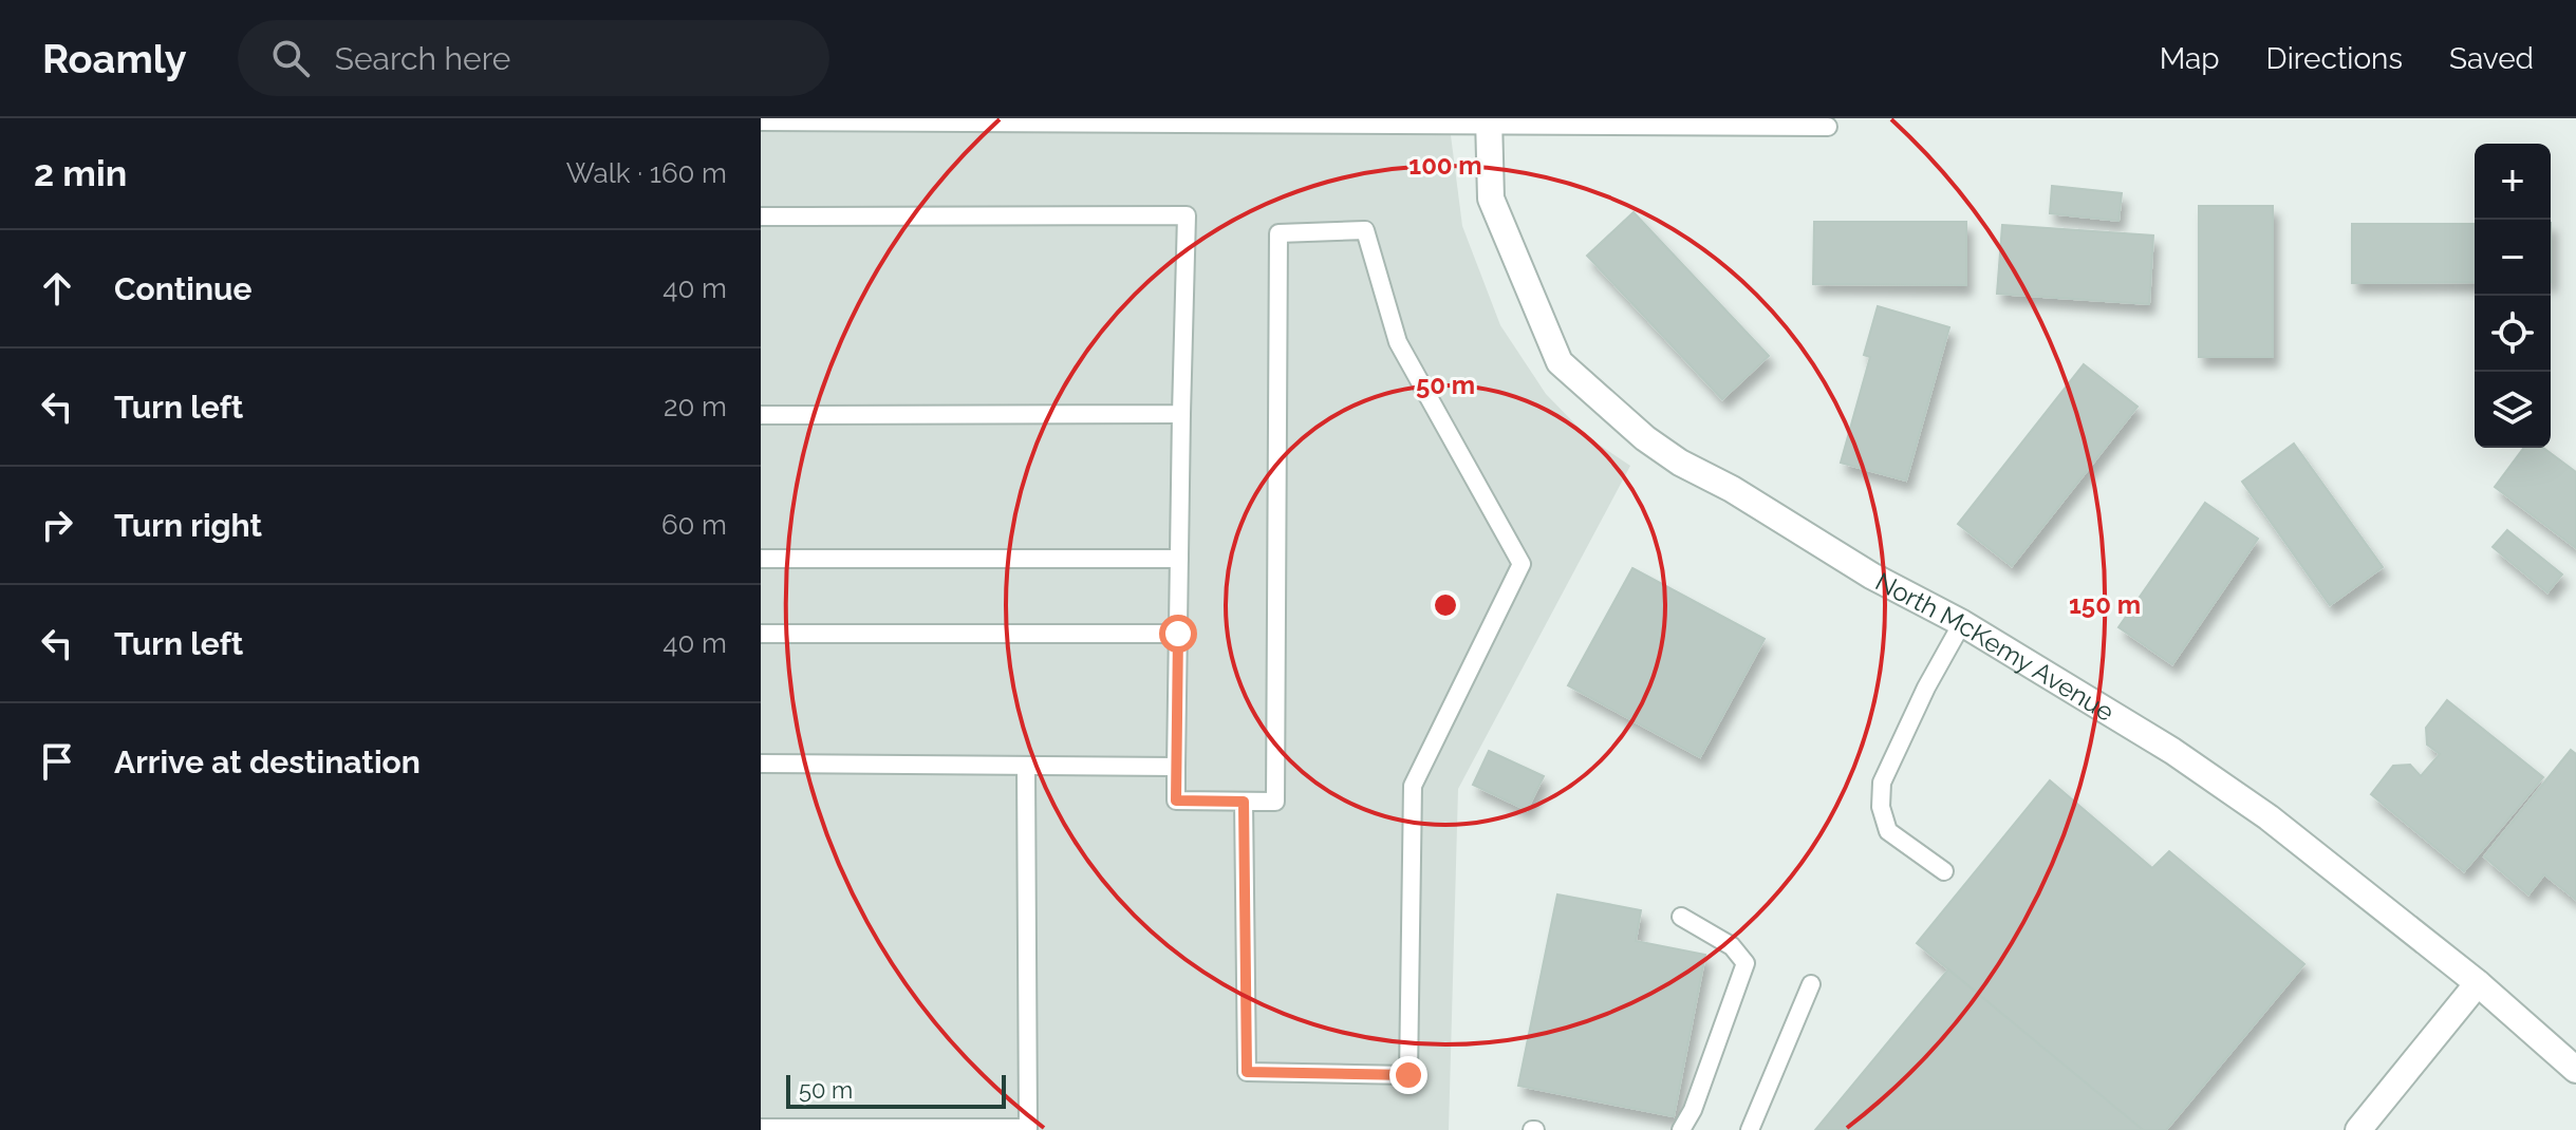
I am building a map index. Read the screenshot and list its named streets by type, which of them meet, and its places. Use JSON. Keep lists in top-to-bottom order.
{
  "streets": {
    "street": ["North McKemy Avenue"]
  },
  "scale_bar": "50 m",
  "page": {
    "header": "Roamly",
    "search": "Search here",
    "nav": ["Map", "Directions", "Saved"],
    "heading": ["2 min", "Walk · 160 m"],
    "map_buttons": ["+", "−"],
    "list": [
      ["Continue", "40 m"],
      ["Turn left", "20 m"],
      ["Turn right", "60 m"],
      ["Turn left", "40 m"],
      "Arrive at destination"
    ],
    "scale": "50 m"
  },
  "rings": ["100 m", "50 m", "150 m"]
}
